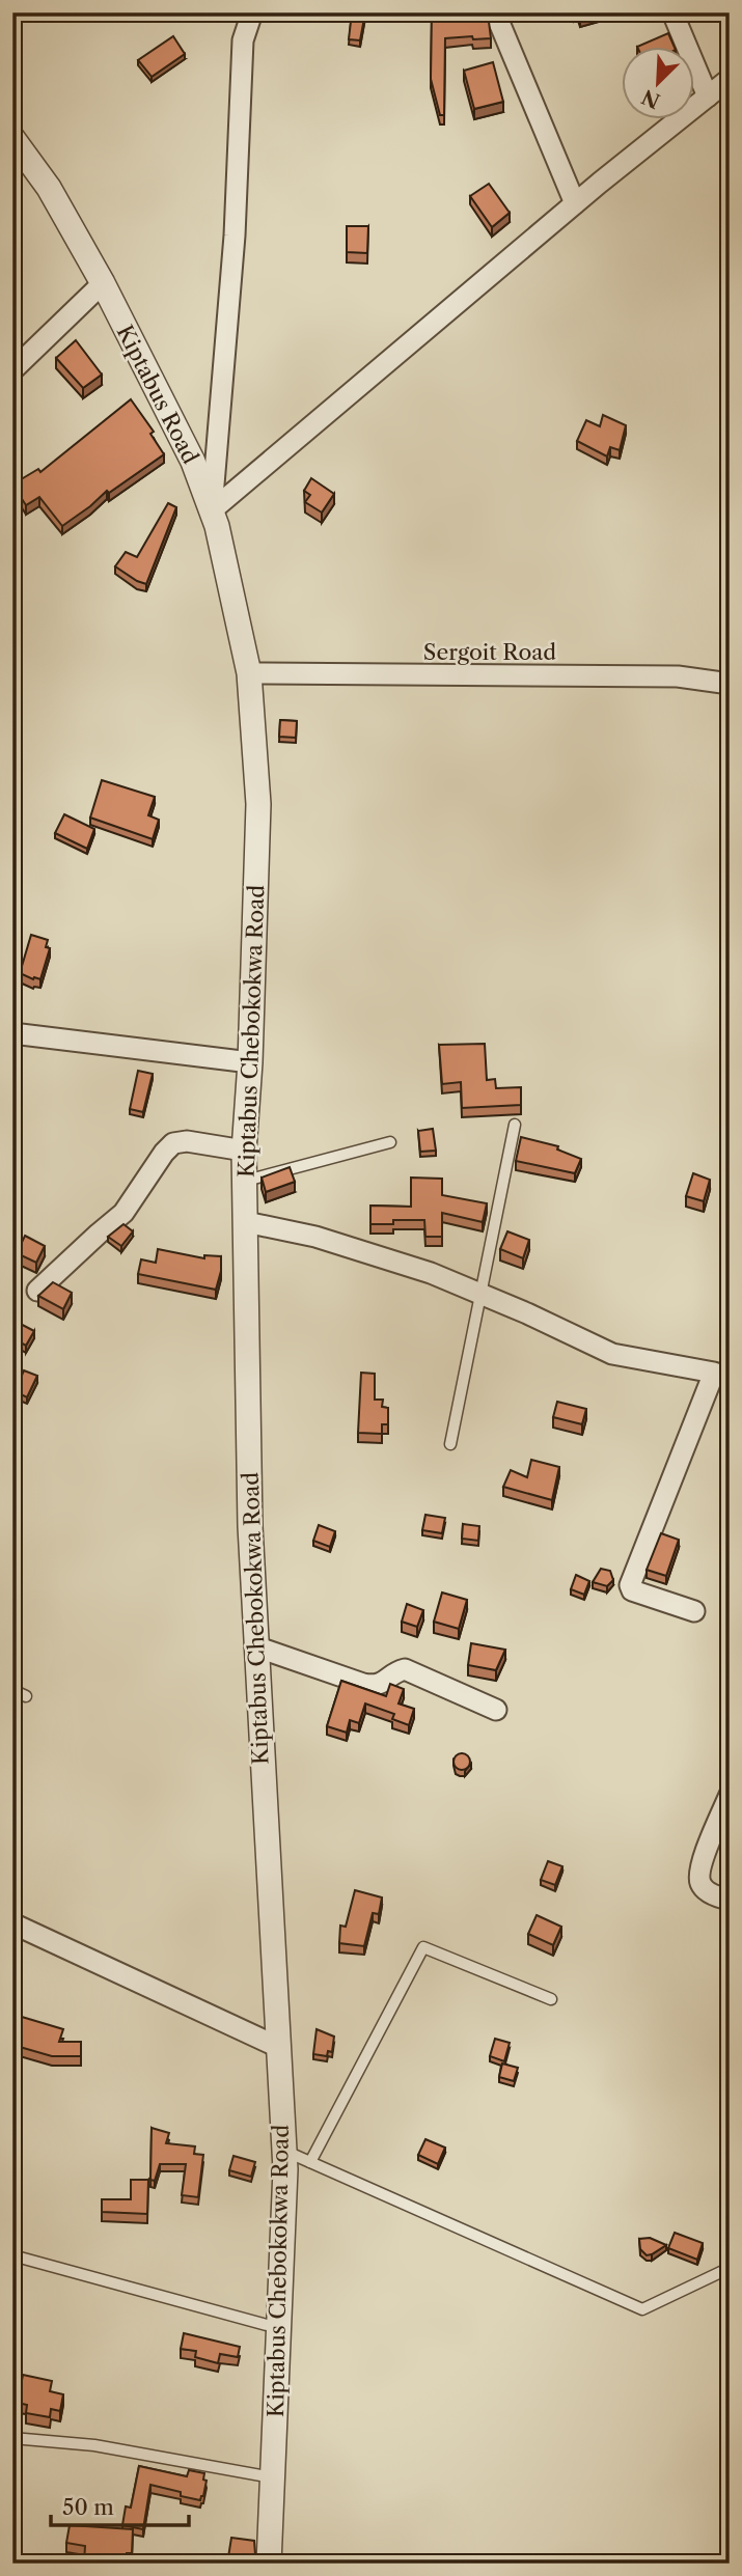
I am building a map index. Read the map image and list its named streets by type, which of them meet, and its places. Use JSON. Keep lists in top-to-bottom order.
{
  "streets": {
    "street": ["Kiptabus Road", "Sergoit Road", "Kiptabus Chebokokwa Road"]
  },
  "crossings": [
    ["Kiptabus Road", "Sergoit Road"],
    ["Kiptabus Road", "Kiptabus Chebokokwa Road"],
    ["Sergoit Road", "Kiptabus Chebokokwa Road"]
  ],
  "scale_bar": "50 m",
  "north": "bottom left"
}
